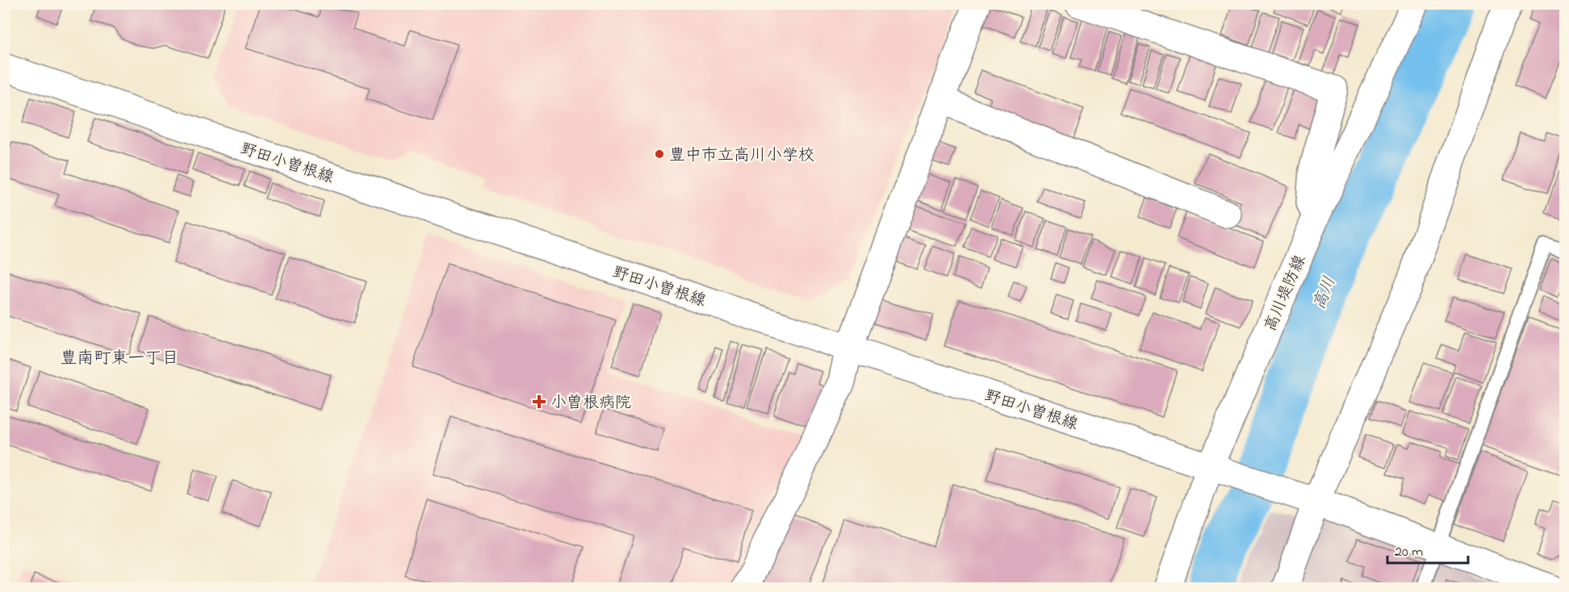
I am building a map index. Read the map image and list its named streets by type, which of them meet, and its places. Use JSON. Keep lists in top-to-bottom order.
{
  "streets": {
    "street": ["野田小曽根線", "高川堤防線"]
  },
  "crossings": [
    ["野田小曽根線", "高川堤防線"]
  ],
  "districts": ["豊南町東一丁目"],
  "water": ["高川"],
  "places": {
    "other": ["豊中市立高川小学校"],
    "health": ["小曽根病院"]
  },
  "scale_bar": "20 m"
}
